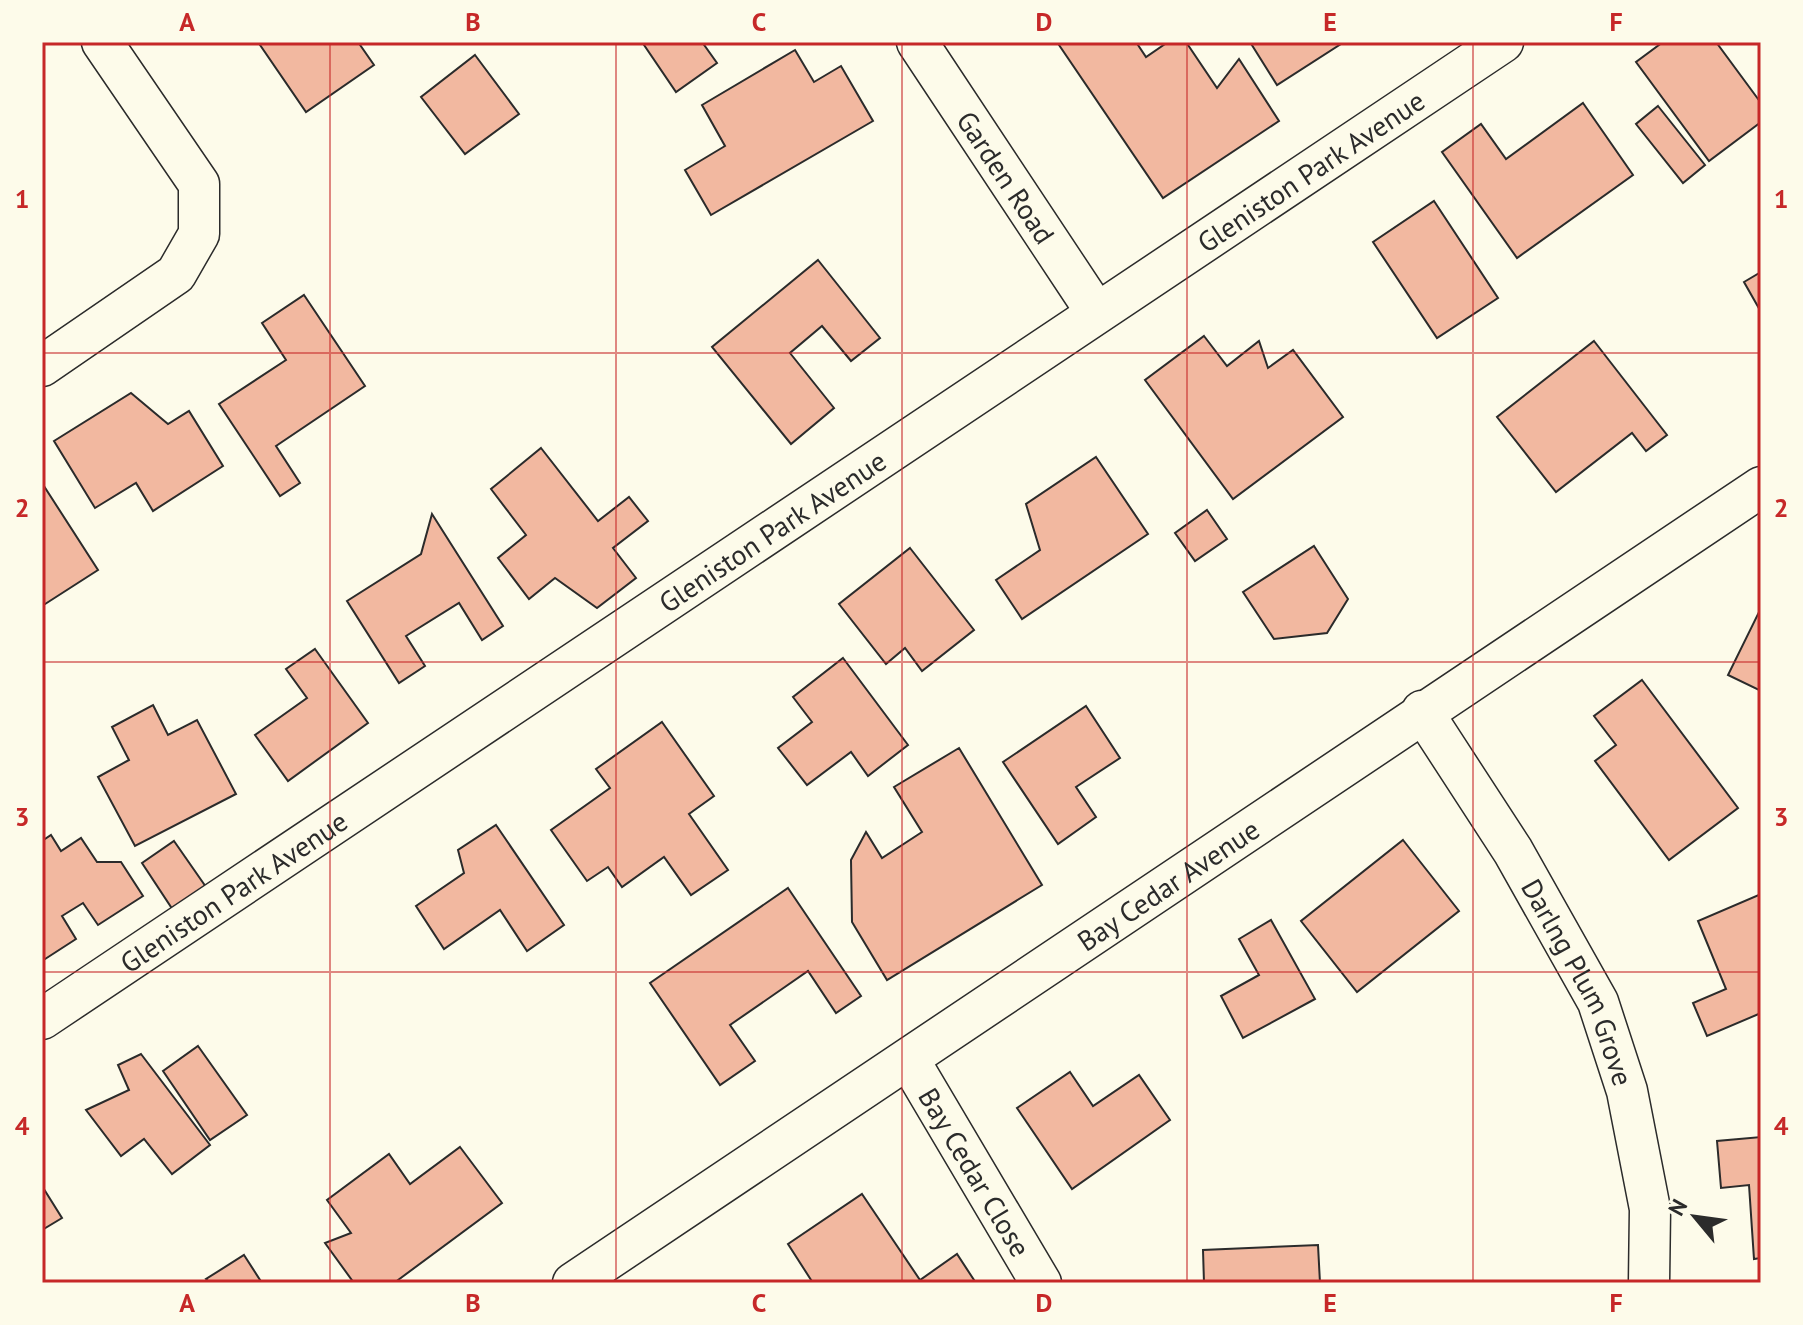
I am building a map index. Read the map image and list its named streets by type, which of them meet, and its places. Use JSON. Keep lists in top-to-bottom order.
{
  "streets": {
    "street": [
      "Gleniston Park Avenue",
      "Garden Road",
      "Bay Cedar Avenue",
      "Darlng Plum Grove",
      "Bay Cedar Close"
    ]
  },
  "crossings": [
    ["Gleniston Park Avenue", "Garden Road"],
    ["Bay Cedar Avenue", "Darlng Plum Grove"],
    ["Bay Cedar Avenue", "Bay Cedar Close"]
  ],
  "north": "top left",
  "grid": {
    "columns": [
      "A",
      "B",
      "C",
      "D",
      "E",
      "F"
    ],
    "rows": [
      "1",
      "2",
      "3",
      "4"
    ]
  }
}
